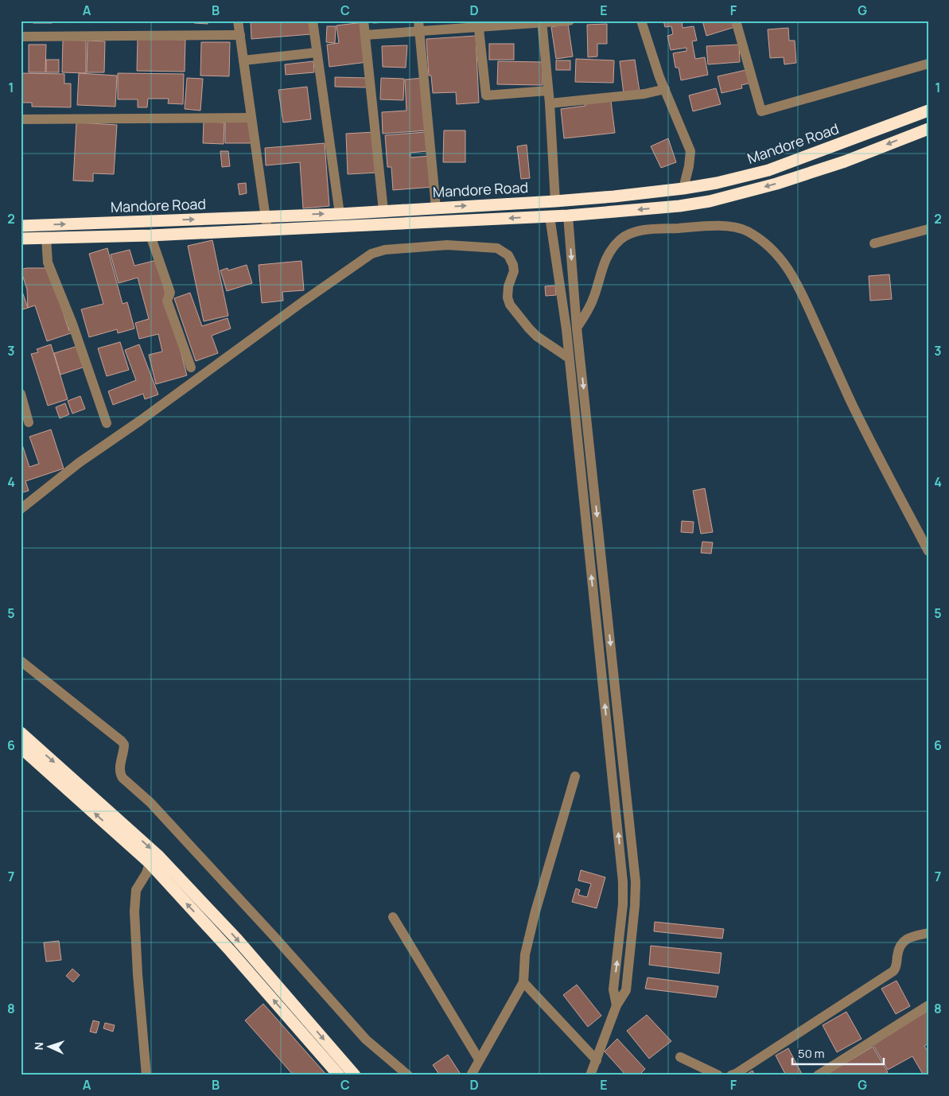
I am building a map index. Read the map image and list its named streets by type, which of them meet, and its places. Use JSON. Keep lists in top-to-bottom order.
{
  "streets": {
    "highway": ["Mandore Road"]
  },
  "scale_bar": "50 m",
  "north": "left",
  "grid": {
    "columns": [
      "A",
      "B",
      "C",
      "D",
      "E",
      "F",
      "G"
    ],
    "rows": [
      "1",
      "2",
      "3",
      "4",
      "5",
      "6",
      "7",
      "8"
    ]
  }
}
